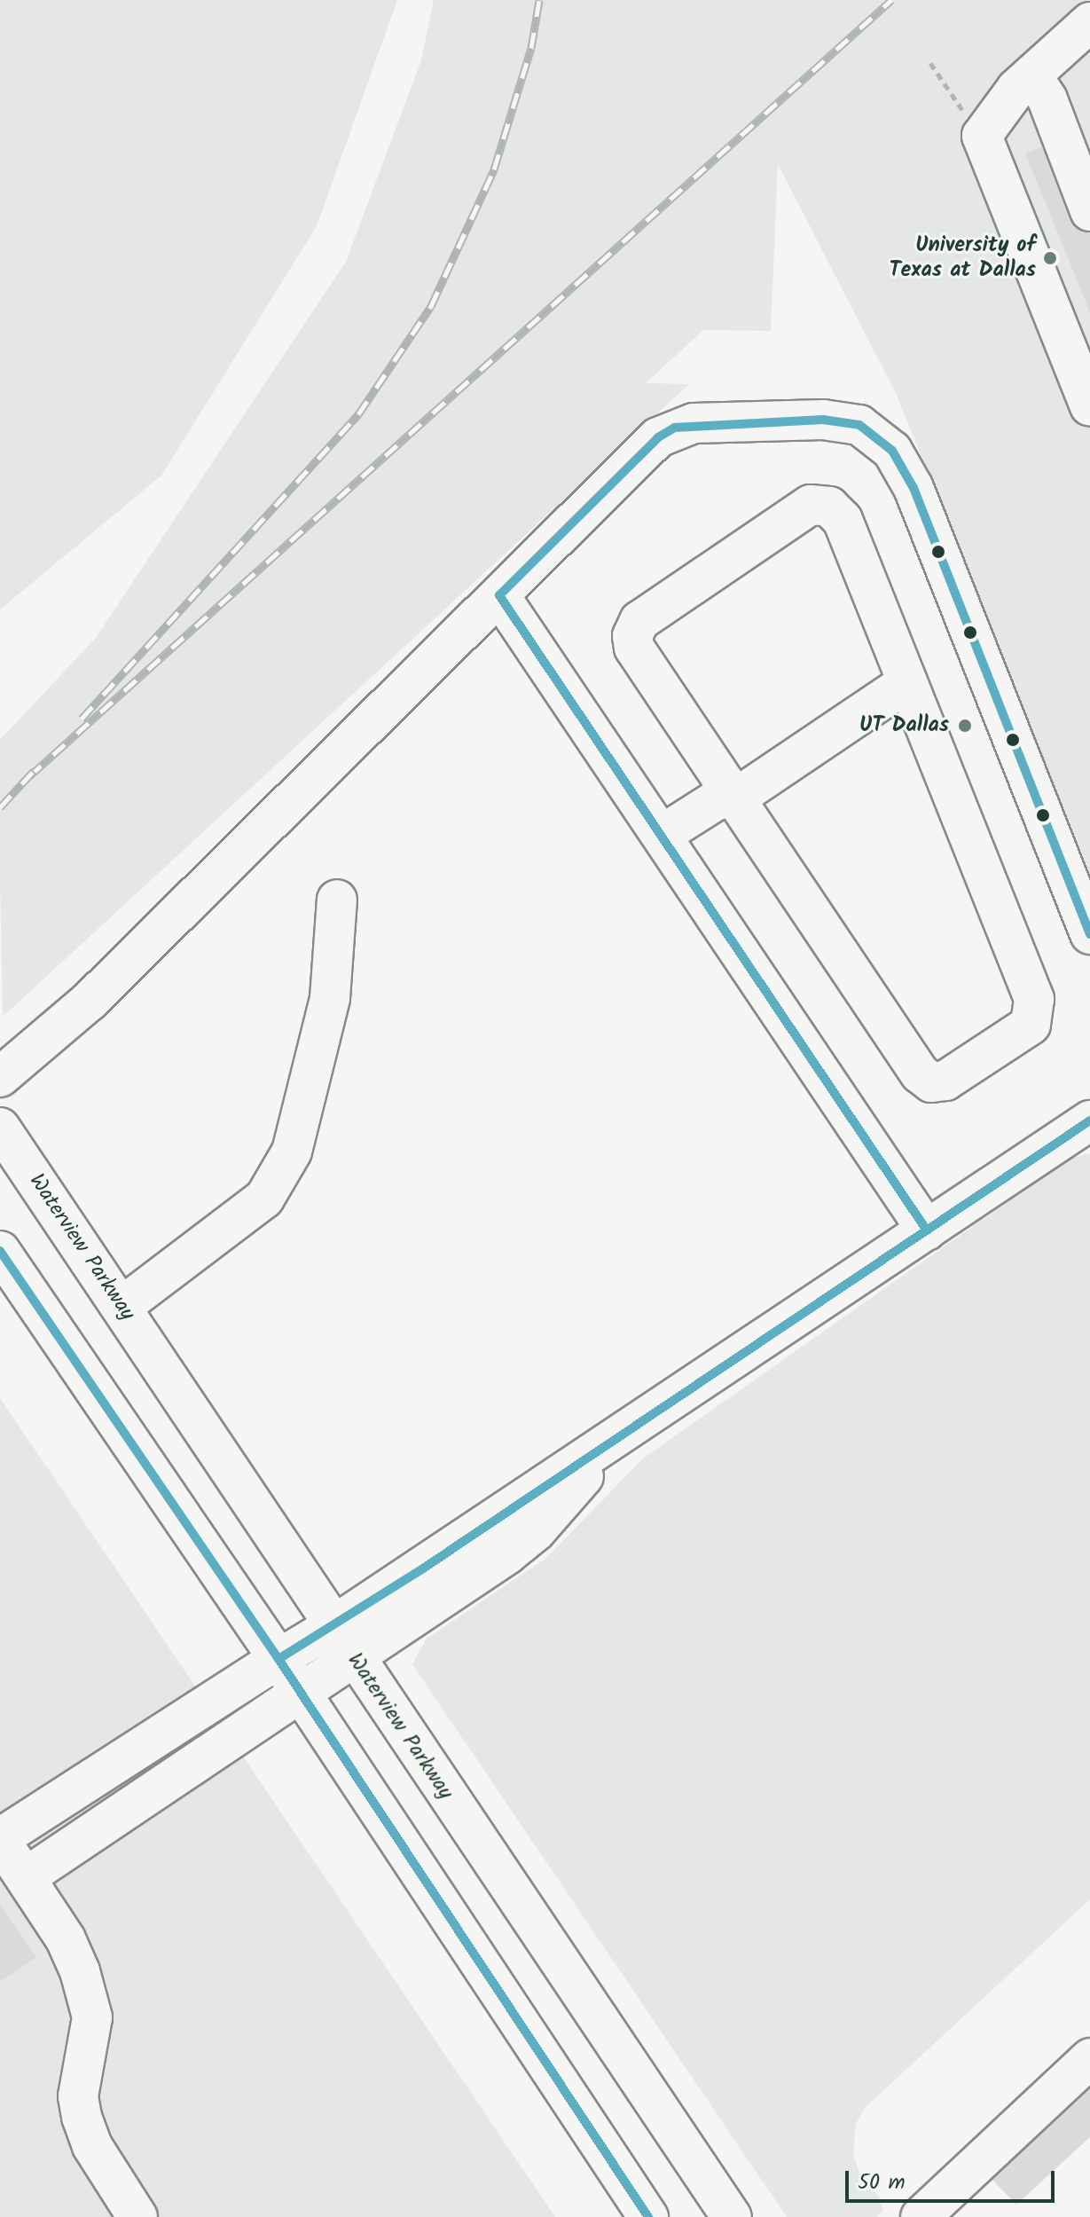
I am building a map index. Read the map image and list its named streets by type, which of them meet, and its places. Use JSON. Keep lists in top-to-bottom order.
{
  "streets": {
    "main road": ["Waterview Parkway"]
  },
  "places": ["University of Texas at Dallas", "UT Dallas"],
  "scale_bar": "50 m"
}
